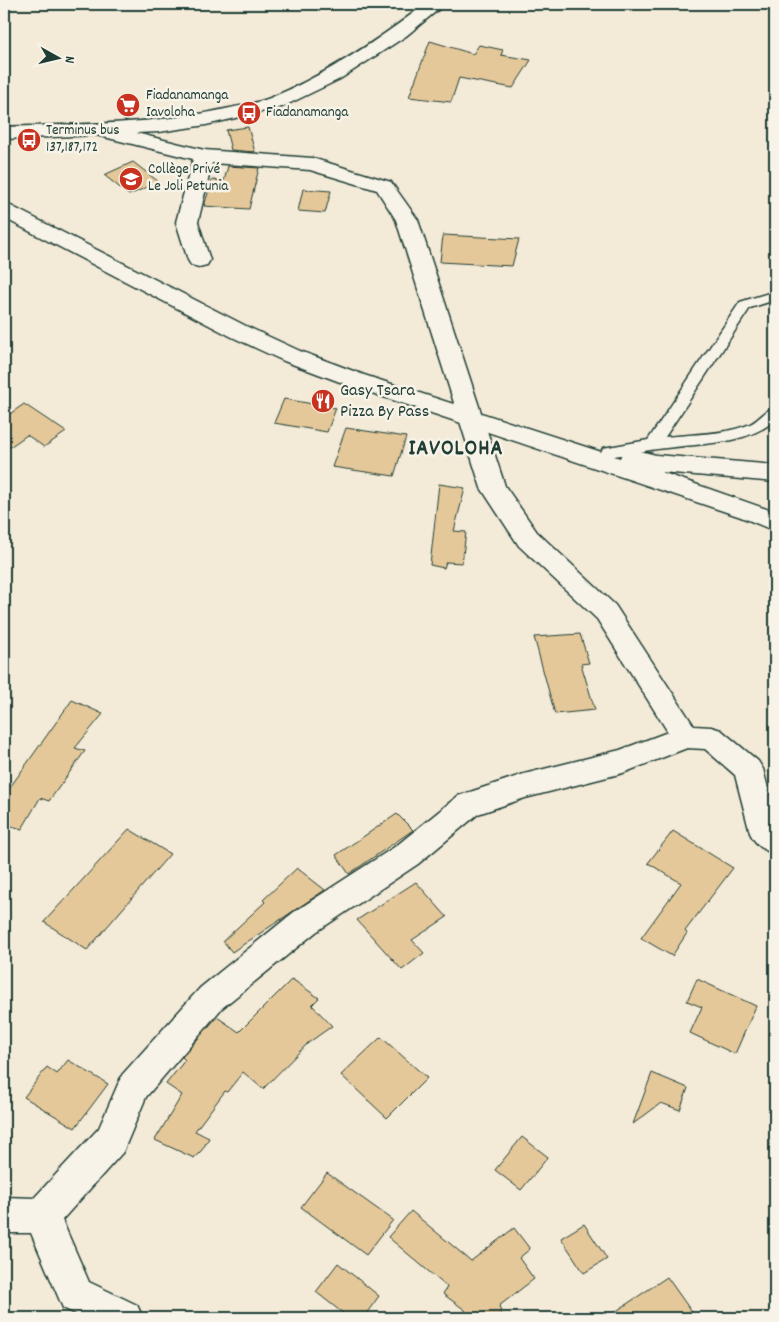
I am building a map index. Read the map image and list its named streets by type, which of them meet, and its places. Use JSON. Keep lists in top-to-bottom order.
{
  "districts": ["IAVOLOHA"],
  "places": {
    "supermarket": ["Fiadanamanga Iavoloha"],
    "bus stop": ["Fiadanamanga", "Terminus bus 137,187,172"],
    "school or university": ["Collège Privé Le Joli Petunia"],
    "restaurant": ["Gasy Tsara Pizza By Pass"]
  },
  "north": "right"
}
